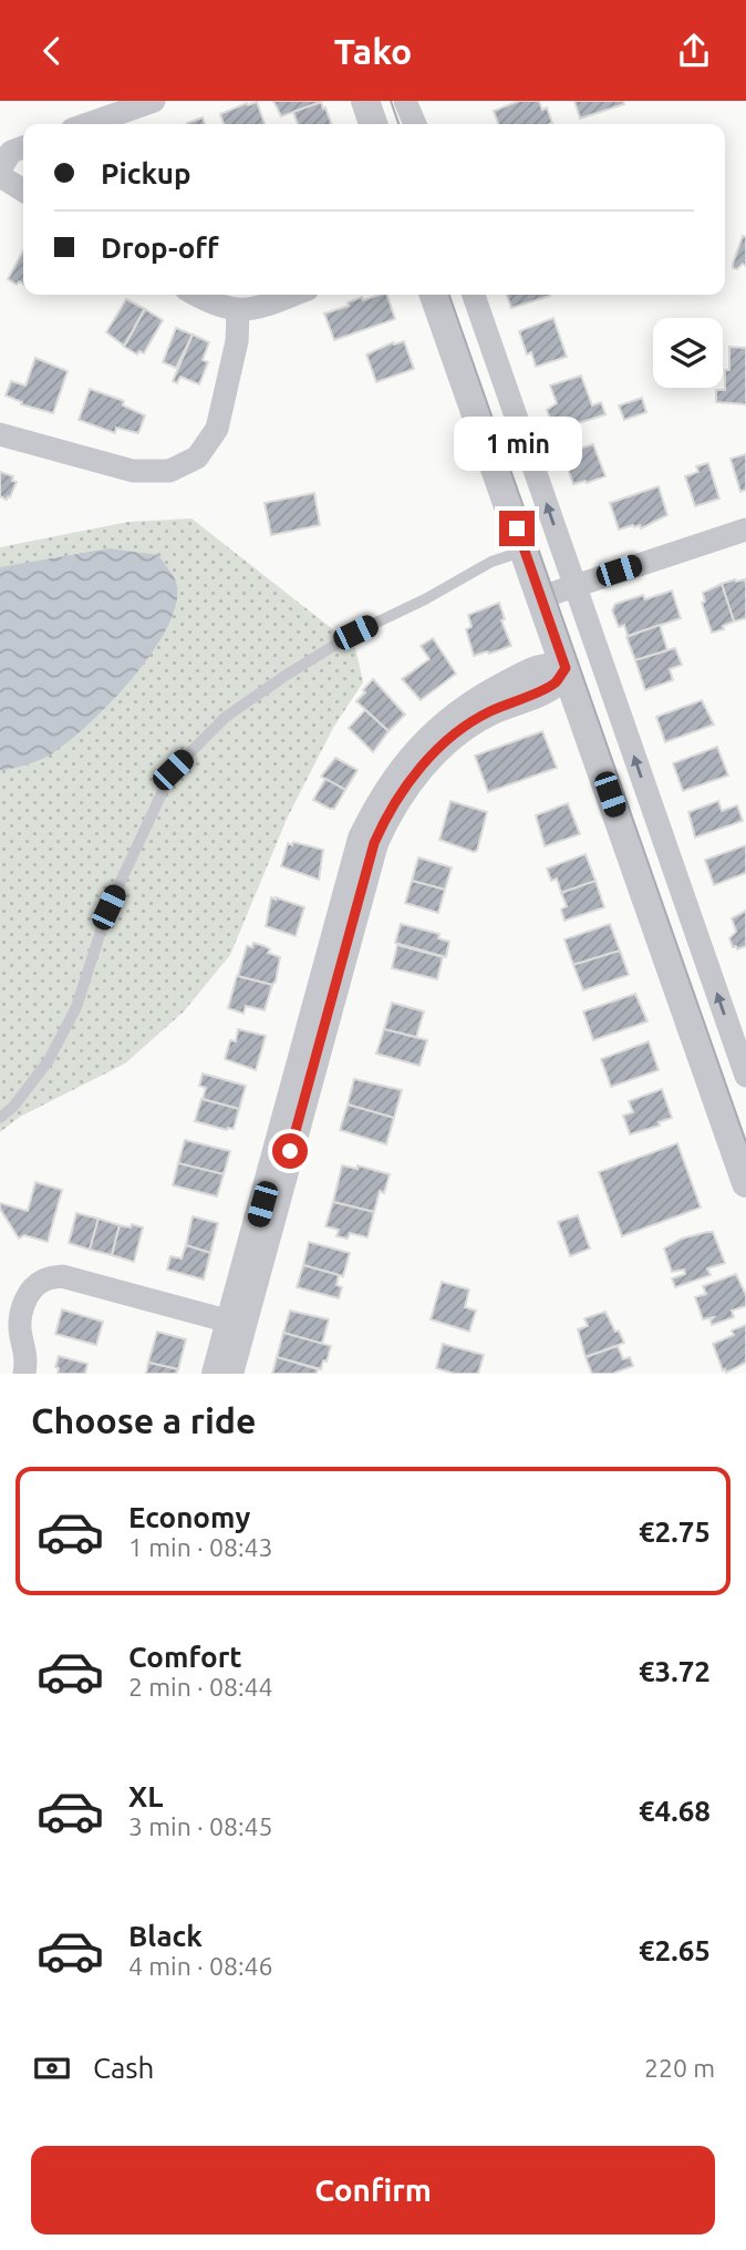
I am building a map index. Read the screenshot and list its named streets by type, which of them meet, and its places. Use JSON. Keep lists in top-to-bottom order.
{
  "page": {
    "header": "Tako",
    "banner": ["Pickup", "Drop-off"],
    "bubble": "1 min",
    "heading": "Choose a ride",
    "list": [
      {
        "name": "Economy",
        "note": "1 min · 08:43",
        "value": "€2.75"
      },
      {
        "name": "Comfort",
        "note": "2 min · 08:44",
        "value": "€3.72"
      },
      {
        "name": "XL",
        "note": "3 min · 08:45",
        "value": "€4.68"
      },
      {
        "name": "Black",
        "note": "4 min · 08:46",
        "value": "€2.65"
      }
    ],
    "pay": ["Cash", "220 m"],
    "buttons": "Confirm"
  }
}
